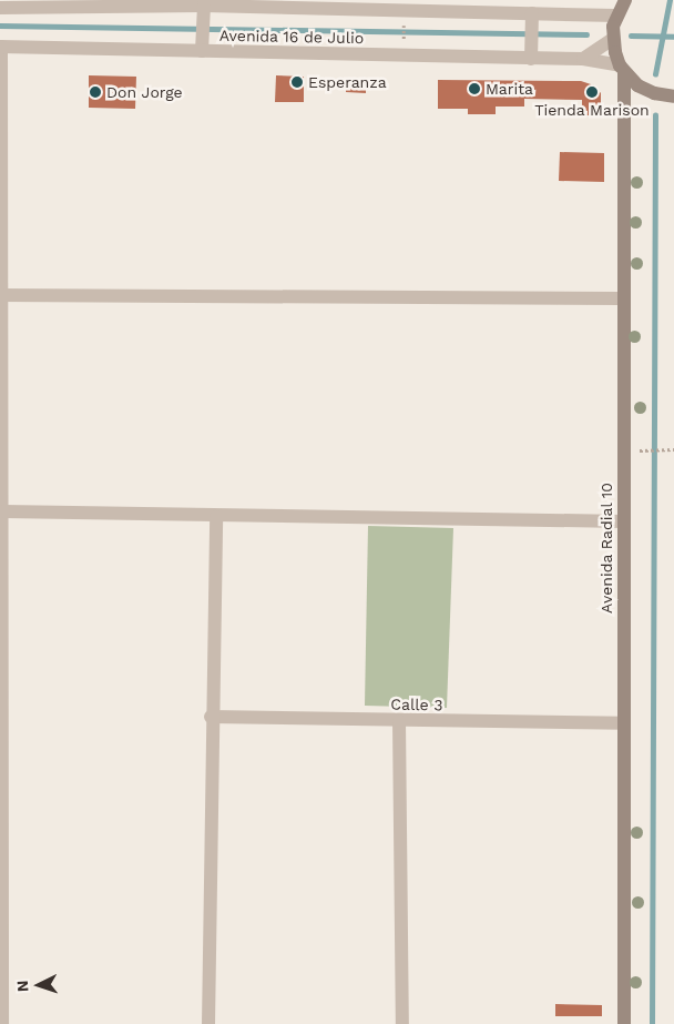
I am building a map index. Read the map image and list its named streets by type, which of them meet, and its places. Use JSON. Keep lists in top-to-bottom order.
{
  "streets": {
    "main road": ["Avenida Radial 10"],
    "street": ["Avenida 16 de Julio", "Calle 3"]
  },
  "crossings": [
    ["Avenida 16 de Julio", "Avenida Radial 10"],
    ["Avenida Radial 10", "Calle 3"]
  ],
  "places": [
    "Esperanza",
    "Marita",
    "Don Jorge",
    "Tienda Marison"
  ],
  "north": "left"
}
